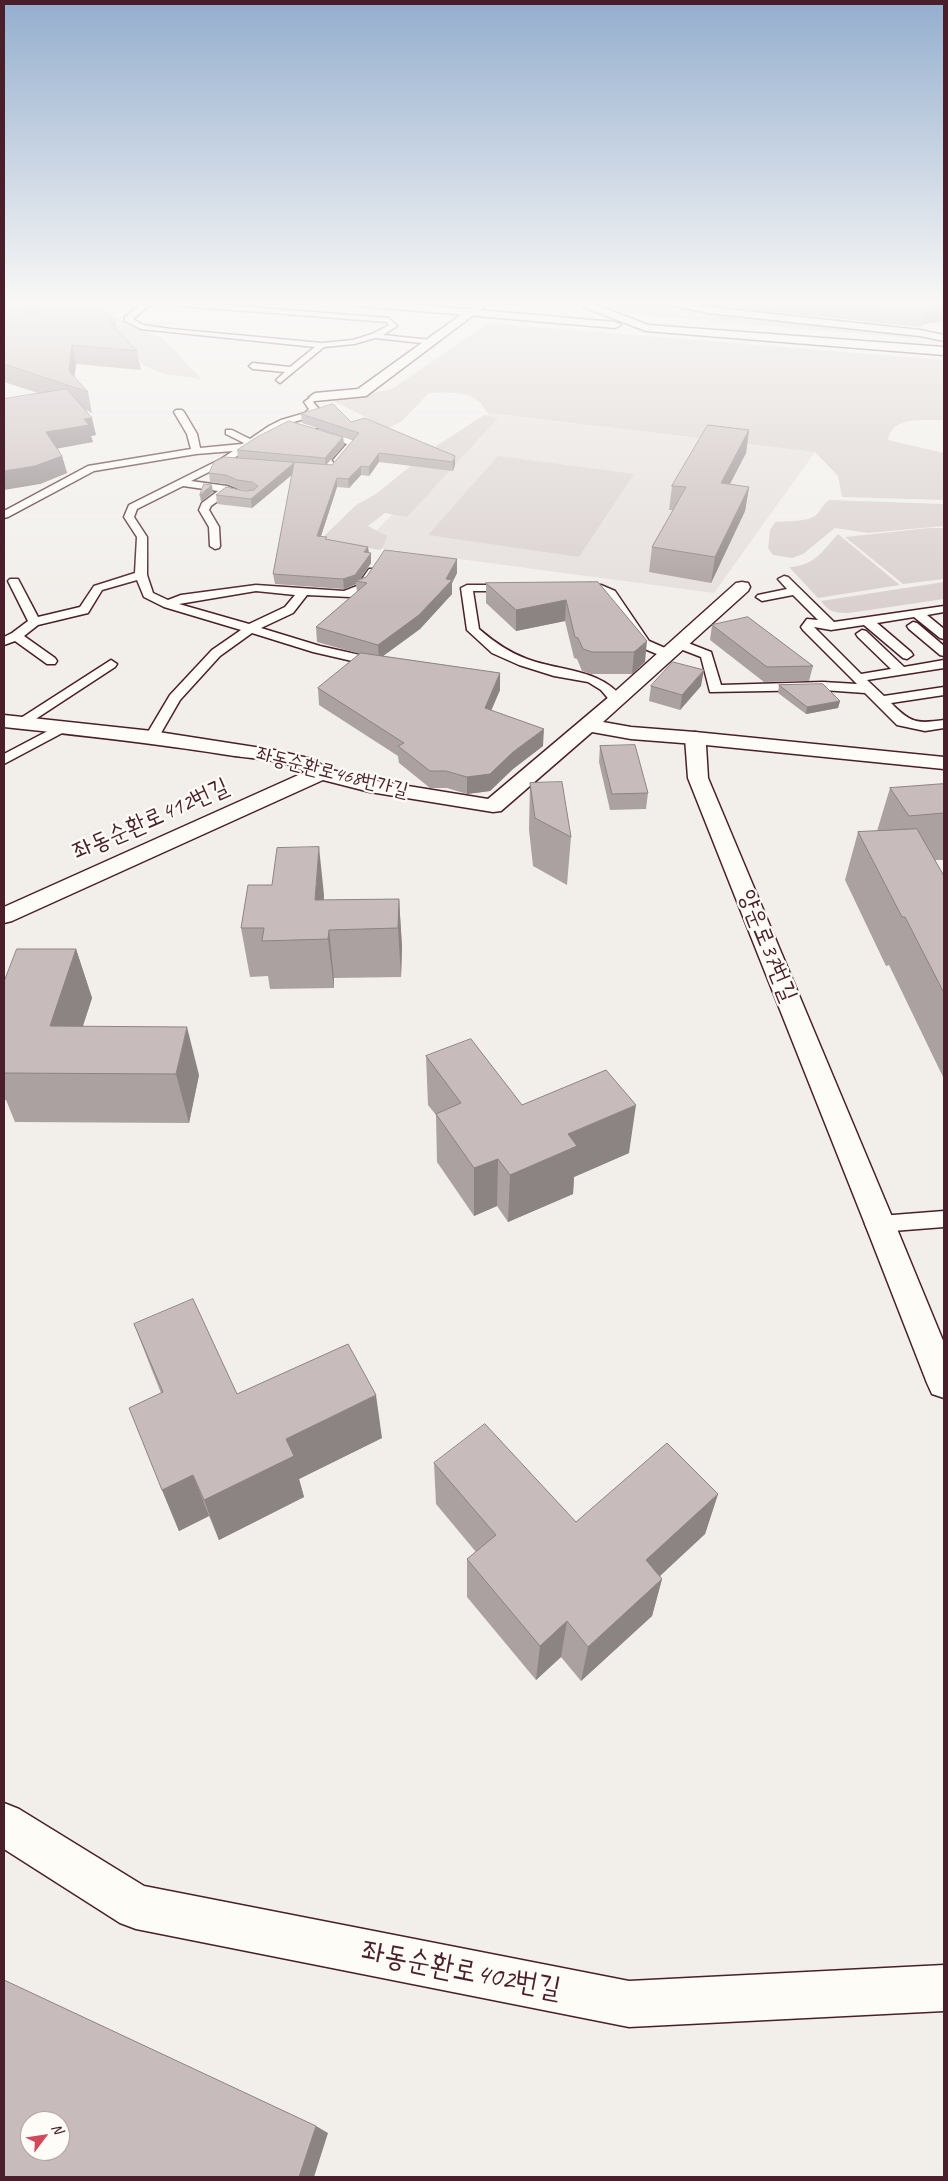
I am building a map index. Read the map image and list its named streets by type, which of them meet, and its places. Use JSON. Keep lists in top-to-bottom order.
{
  "streets": {
    "street": [
      "좌동순환로468번가길",
      "좌동순환로412번길",
      "양운로37번길",
      "좌동순환로402번길"
    ]
  },
  "crossings": [
    ["좌동순환로468번가길", "좌동순환로412번길"]
  ],
  "north": "top right"
}
